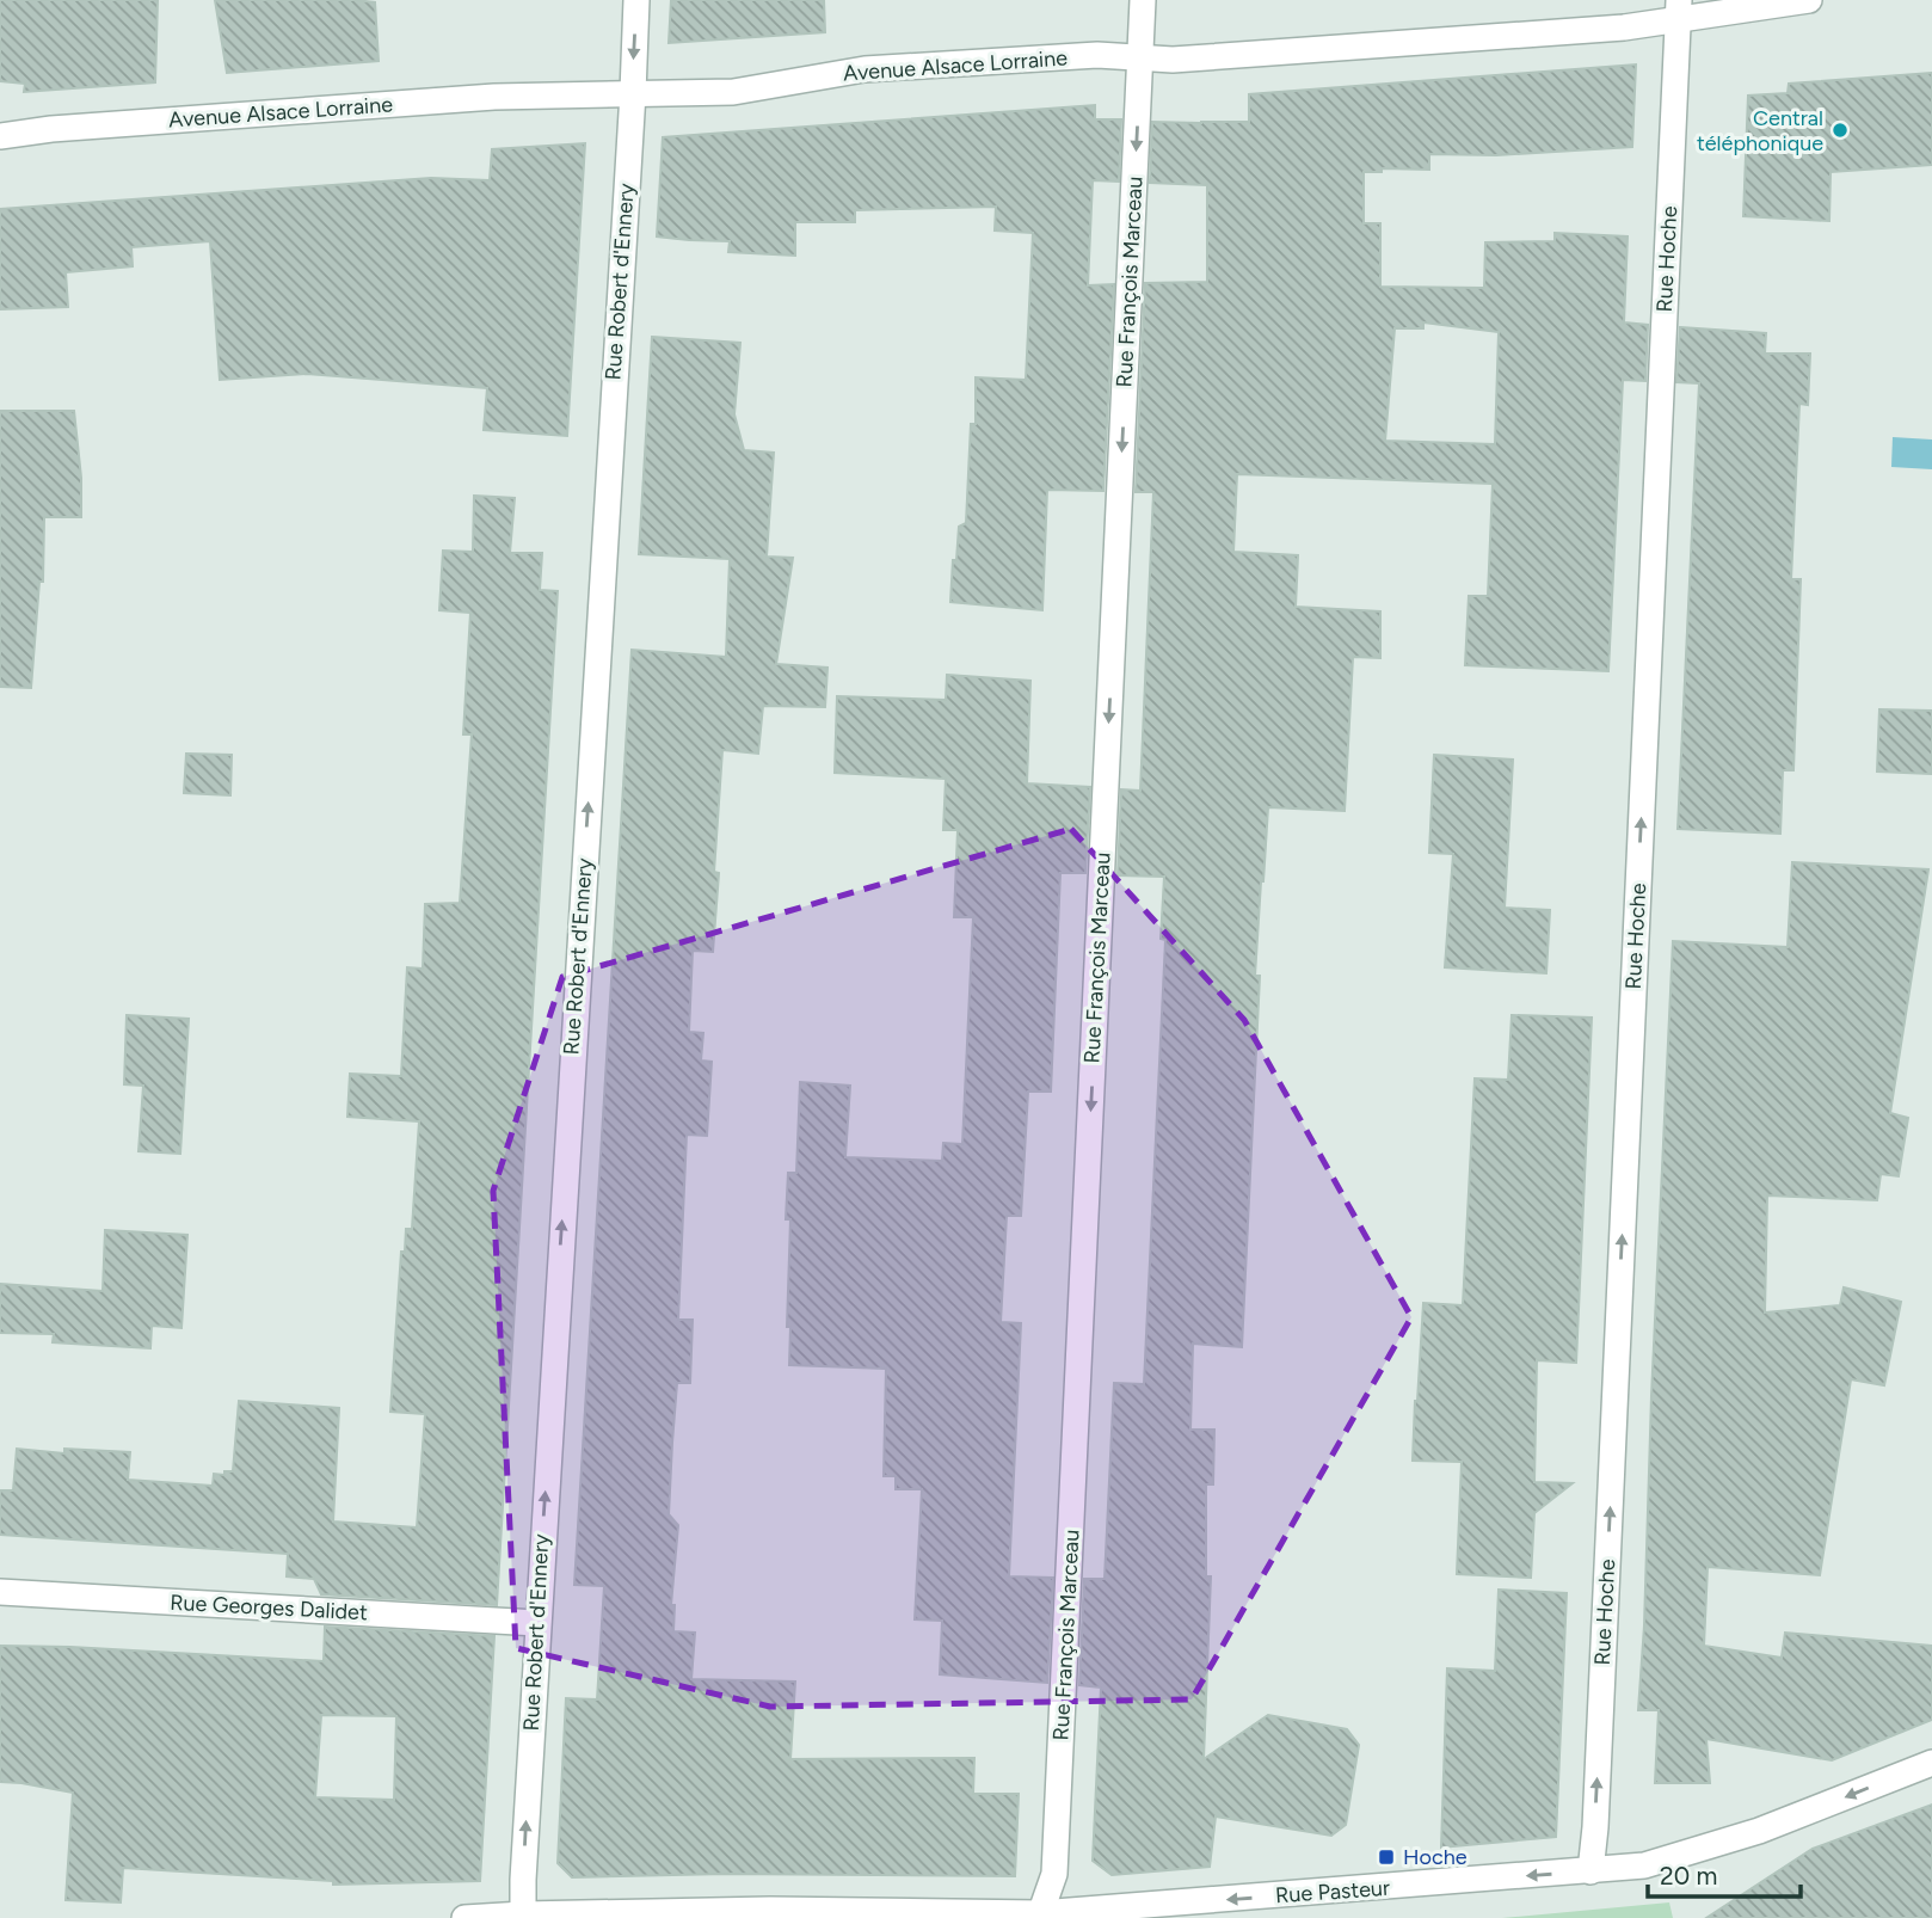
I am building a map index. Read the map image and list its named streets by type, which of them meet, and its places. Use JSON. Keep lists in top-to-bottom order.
{
  "streets": {
    "street": [
      "Avenue Alsace Lorraine",
      "Rue Hoche",
      "Rue Robert d'Ennery",
      "Rue François Marceau",
      "Rue Georges Dalidet",
      "Rue Pasteur"
    ]
  },
  "crossings": [
    ["Avenue Alsace Lorraine", "Rue Hoche"],
    ["Avenue Alsace Lorraine", "Rue Robert d'Ennery"],
    ["Avenue Alsace Lorraine", "Rue François Marceau"],
    ["Rue Hoche", "Rue Pasteur"],
    ["Rue Robert d'Ennery", "Rue Georges Dalidet"],
    ["Rue Robert d'Ennery", "Rue Pasteur"],
    ["Rue François Marceau", "Rue Pasteur"]
  ],
  "one_way": [
    "Rue Hoche",
    "Rue Robert d'Ennery",
    "Rue François Marceau",
    "Rue Pasteur"
  ],
  "places": {
    "other": ["Central téléphonique"],
    "transit": ["Hoche"]
  },
  "scale_bar": "20 m"
}
